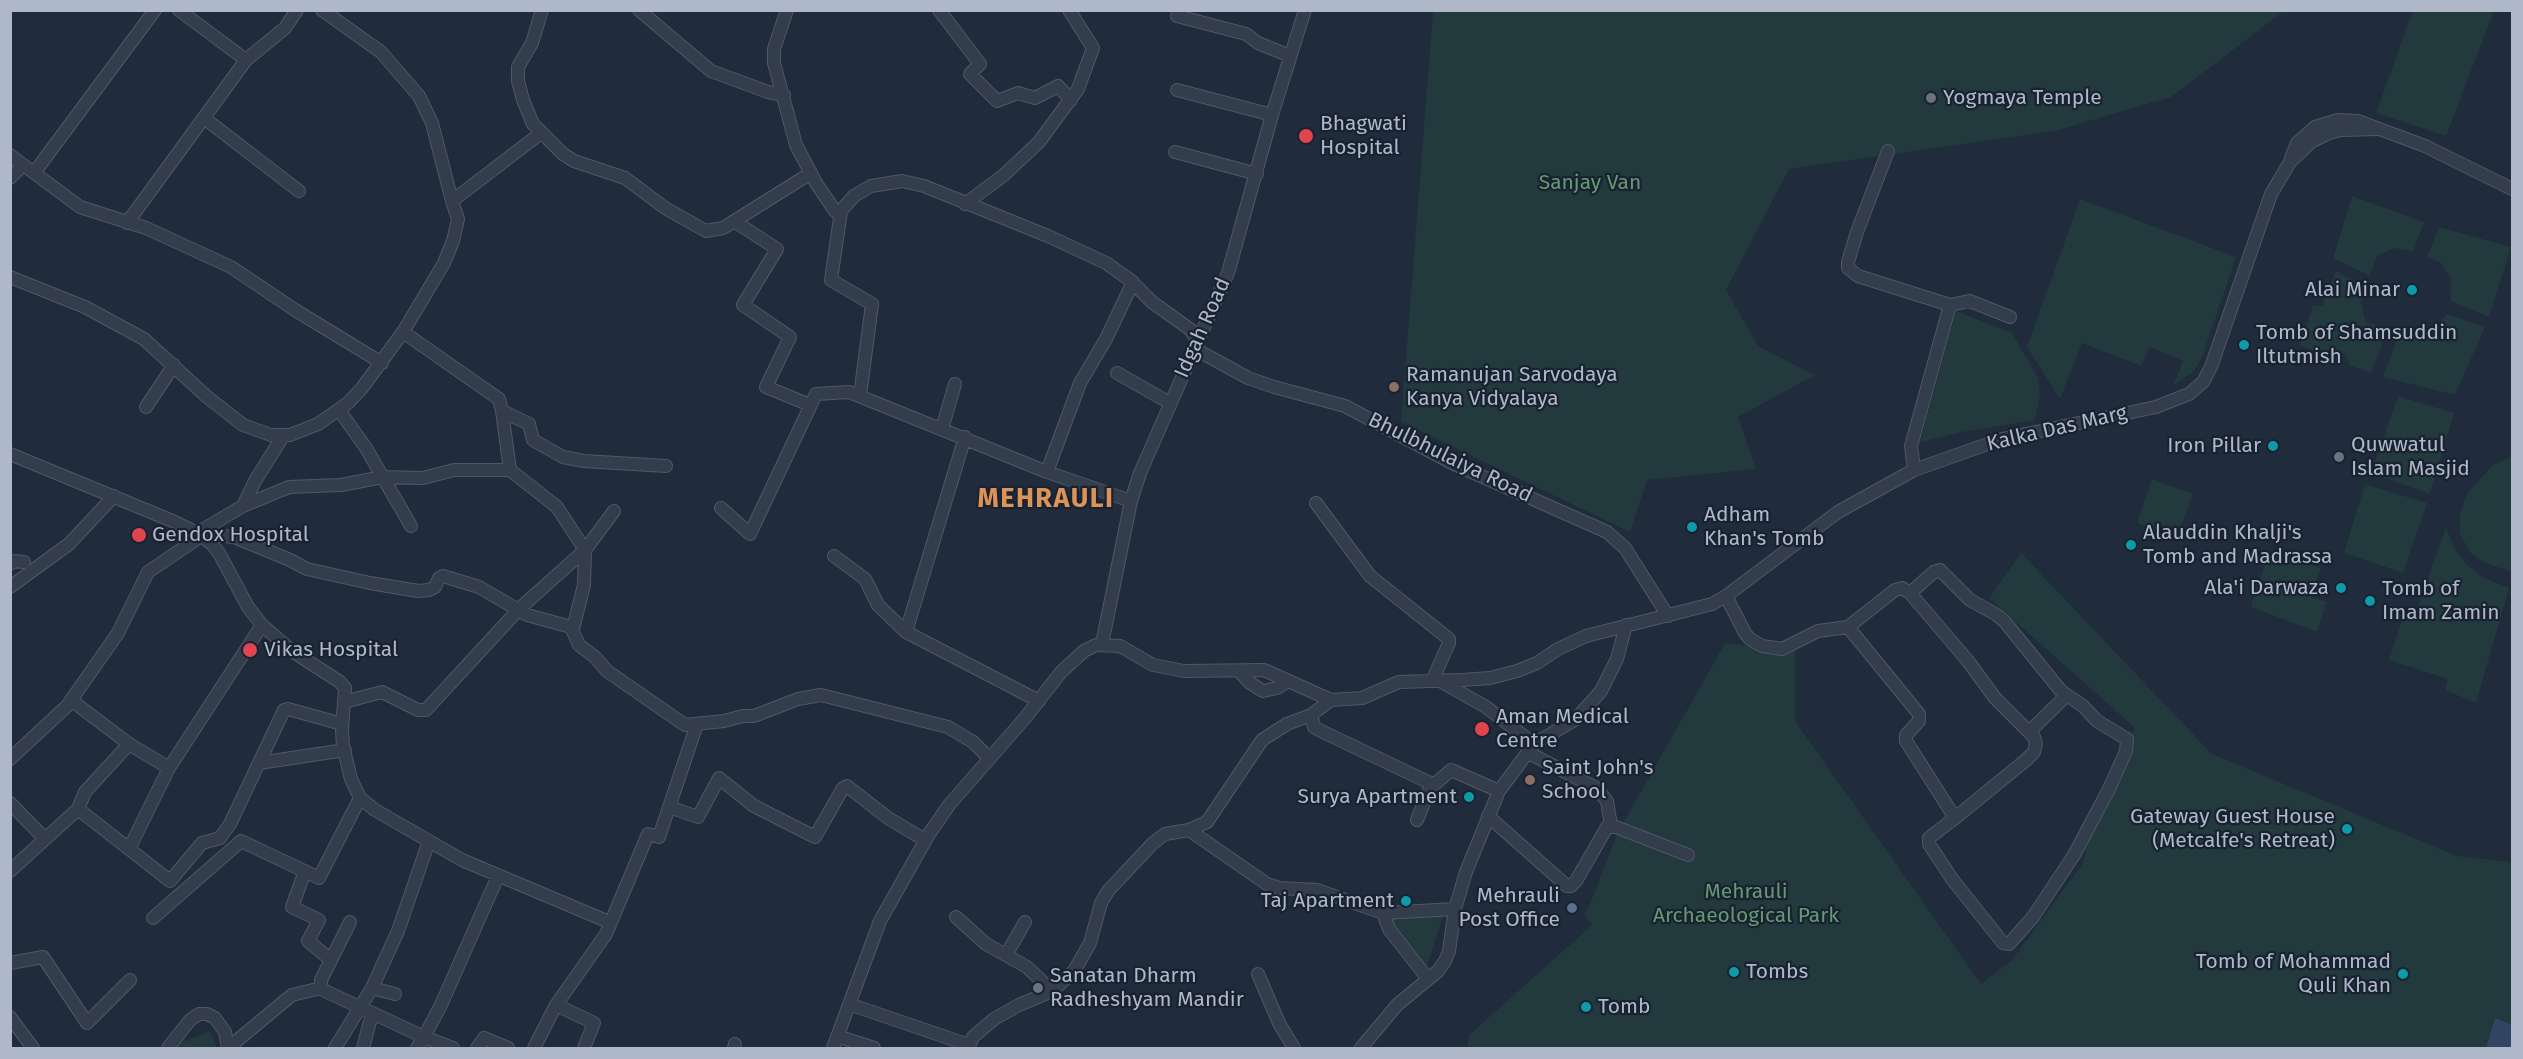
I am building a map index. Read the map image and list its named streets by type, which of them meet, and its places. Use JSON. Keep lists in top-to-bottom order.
{
  "streets": {
    "street": ["Idgah Road", "Kalka Das Marg", "Bhulbhulaiya Road"]
  },
  "crossings": [
    ["Idgah Road", "Bhulbhulaiya Road"],
    ["Kalka Das Marg", "Bhulbhulaiya Road"]
  ],
  "districts": ["MEHRAULI"],
  "parks": ["Sanjay Van", "Mehrauli Archaeological Park"],
  "places": [
    "Yogmaya Temple",
    "Bhagwati Hospital",
    "Alai Minar",
    "Tomb of Shamsuddin Iltutmish",
    "Ramanujan Sarvodaya Kanya Vidyalaya",
    "Iron Pillar",
    "Quwwatul Islam Masjid",
    "Adham Khan's Tomb",
    "Gendox Hospital",
    "Alauddin Khalji's Tomb and Madrassa",
    "Ala'i Darwaza",
    "Tomb of Imam Zamin",
    "Vikas Hospital",
    "Aman Medical Centre",
    "Saint John's School",
    "Surya Apartment",
    "Gateway Guest House (Metcalfe's Retreat)",
    "Taj Apartment",
    "Mehrauli Post Office",
    "Tombs",
    "Tomb of Mohammad Quli Khan",
    "Sanatan Dharm Radheshyam Mandir",
    "Tomb"
  ]
}
